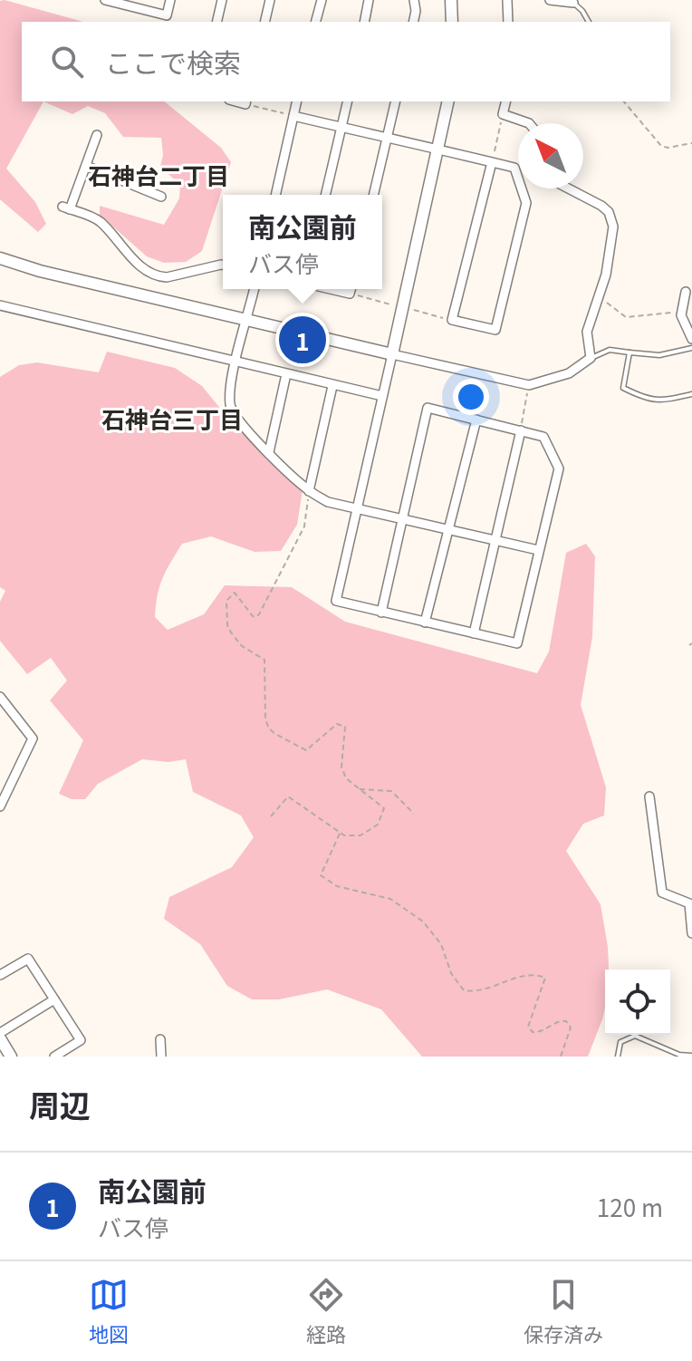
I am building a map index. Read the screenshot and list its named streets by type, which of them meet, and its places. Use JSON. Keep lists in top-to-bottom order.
{
  "districts": ["石神台二丁目", "石神台三丁目"],
  "north": "top left",
  "page": {
    "search": "ここで検索",
    "popup": ["南公園前", "バス停"],
    "pins": "1",
    "heading": "周辺",
    "list": [
      {
        "mark": "1",
        "name": "南公園前",
        "note": "バス停",
        "value": "120 m"
      }
    ],
    "nav": ["地図", "経路", "保存済み"]
  }
}
